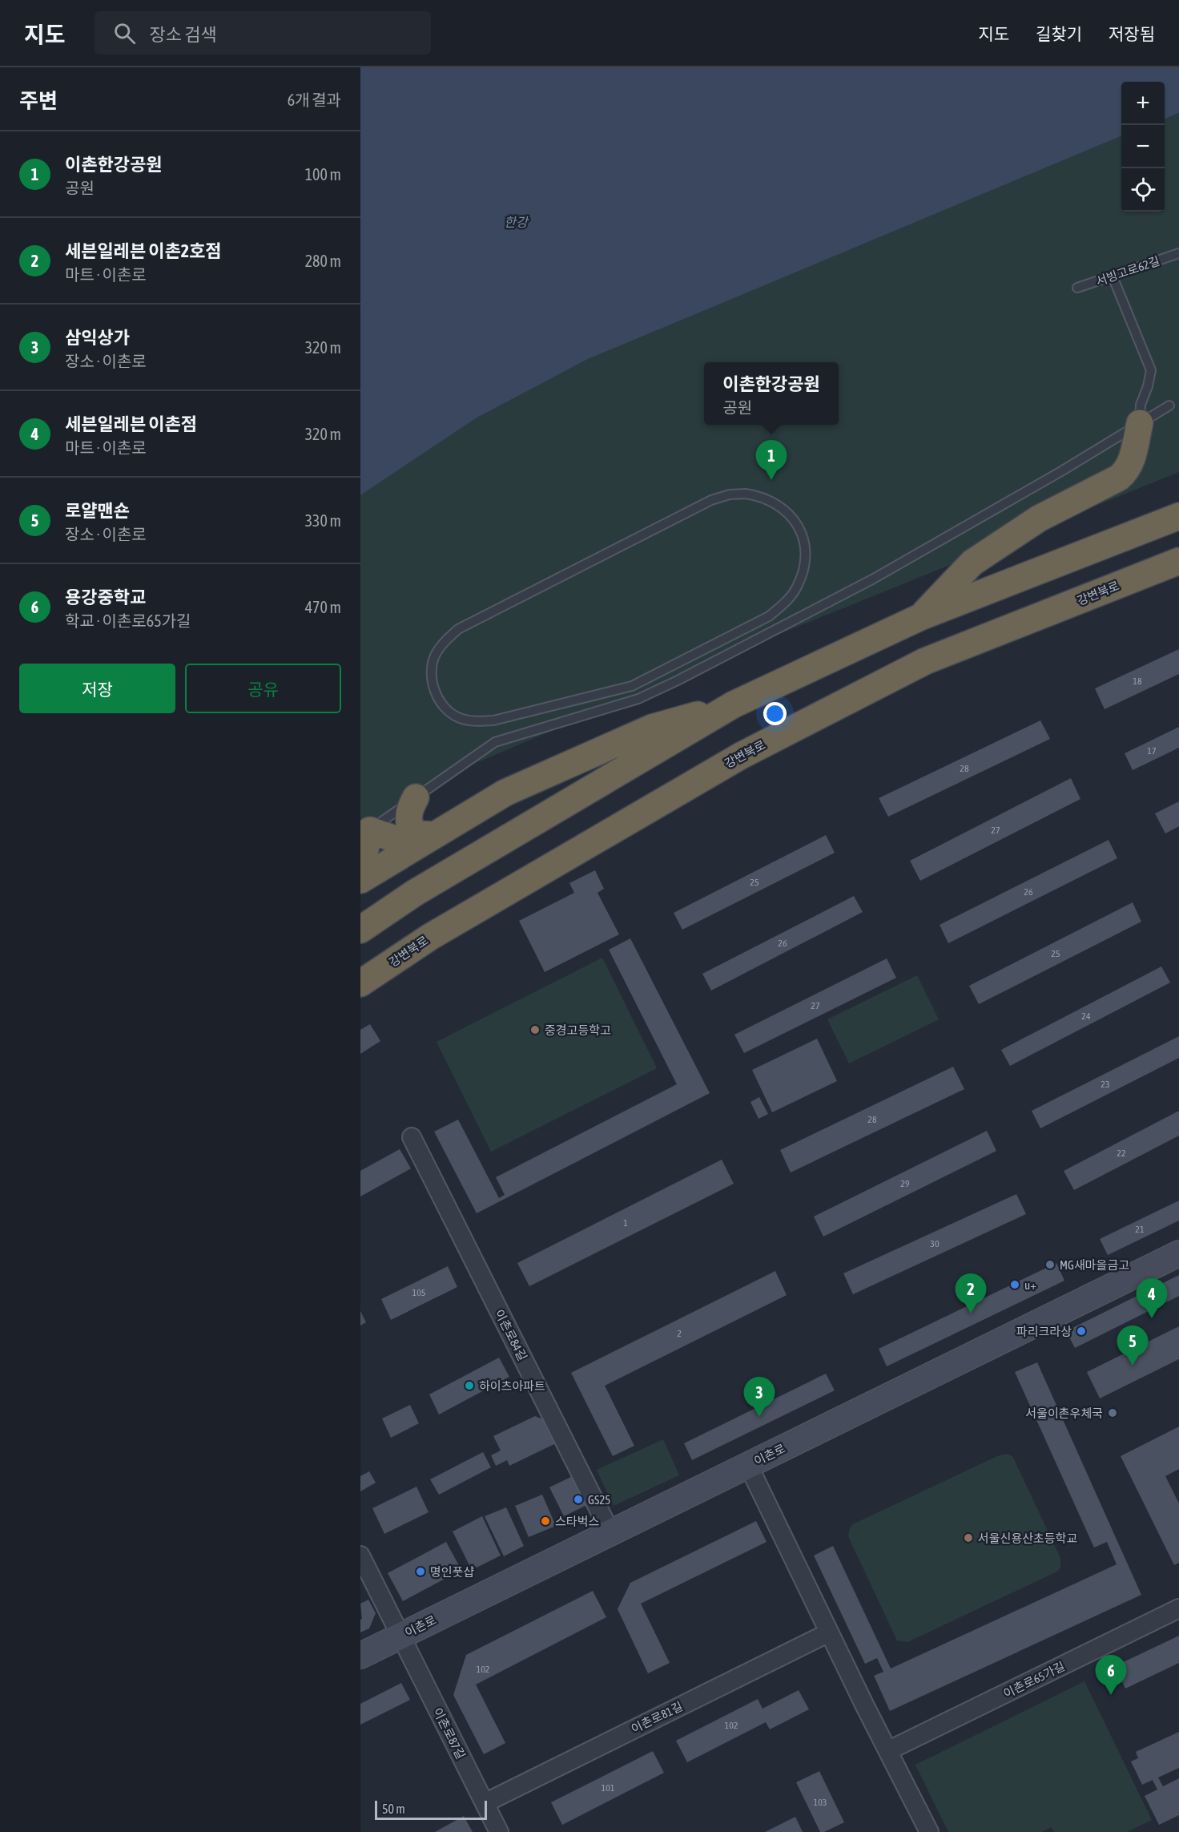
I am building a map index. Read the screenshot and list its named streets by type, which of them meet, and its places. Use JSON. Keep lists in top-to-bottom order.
{
  "streets": {
    "highway": ["강변북로"],
    "street": [
      "이촌로84길",
      "이촌로",
      "이촌로65가길",
      "이촌로81길",
      "이촌로87길"
    ],
    "lane": ["서빙고로62길"]
  },
  "crossings": [
    ["이촌로84길", "이촌로"],
    ["이촌로", "이촌로87길"],
    ["이촌로81길", "이촌로87길"]
  ],
  "water": ["한강"],
  "places": [
    "중경고등학고",
    "MG새마을금고",
    "u+",
    "파리크라상",
    "하이츠아파트",
    "서울이촌우체국",
    "GS25",
    "스타벅스",
    "서울신용산초등학교",
    "명인풋샵"
  ],
  "house_numbers": [
    "18",
    "17",
    "28",
    "27",
    "25",
    "26",
    "26",
    "25",
    "27",
    "24",
    "23",
    "28",
    "22",
    "29",
    "1",
    "21",
    "30",
    "105",
    "2",
    "102",
    "102",
    "101",
    "103"
  ],
  "scale_bar": "50 m",
  "page": {
    "header": "지도",
    "search": "장소 검색",
    "nav": ["지도", "길찾기", "저장됨"],
    "heading": ["주변", "6개 결과"],
    "map_buttons": ["+", "−"],
    "list": [
      {
        "mark": "1",
        "name": "이촌한강공원",
        "note": "공원",
        "value": "100 m"
      },
      {
        "mark": "2",
        "name": "세븐일레븐 이촌2호점",
        "note": "마트 · 이촌로",
        "value": "280 m"
      },
      {
        "mark": "3",
        "name": "삼익상가",
        "note": "장소 · 이촌로",
        "value": "320 m"
      },
      {
        "mark": "4",
        "name": "세븐일레븐 이촌점",
        "note": "마트 · 이촌로",
        "value": "320 m"
      },
      {
        "mark": "5",
        "name": "로얄맨숀",
        "note": "장소 · 이촌로",
        "value": "330 m"
      },
      {
        "mark": "6",
        "name": "용강중학교",
        "note": "학교 · 이촌로65가길",
        "value": "470 m"
      }
    ],
    "popup": ["이촌한강공원", "공원"],
    "pins": [
      "1",
      "2",
      "4",
      "5",
      "3",
      "6"
    ],
    "buttons": ["저장", "공유"],
    "scale": "50 m"
  }
}
